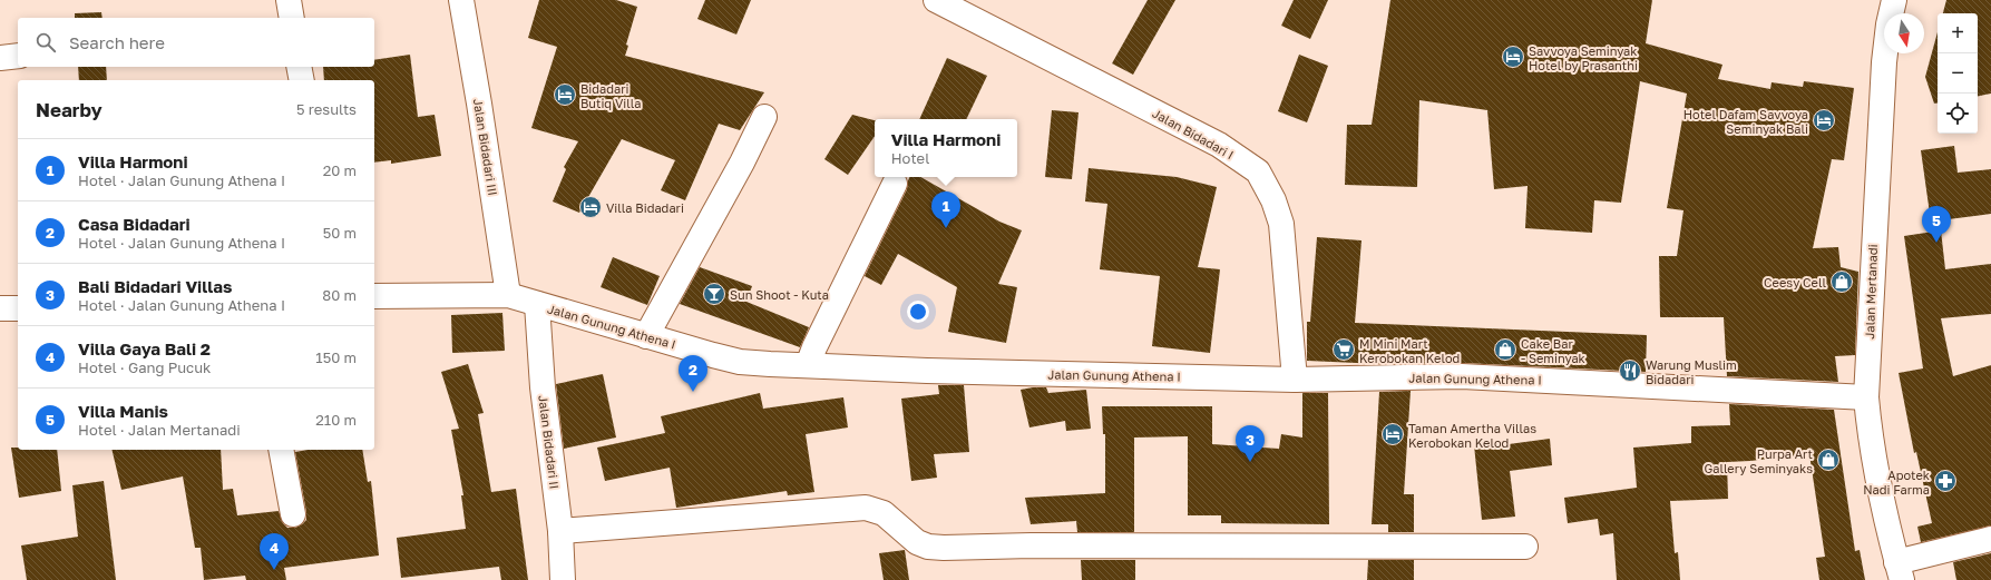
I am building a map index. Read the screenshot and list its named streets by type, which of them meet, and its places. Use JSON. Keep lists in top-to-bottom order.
{
  "streets": {
    "street": [
      "Jalan Bidadari I",
      "Jalan Bidadari III",
      "Jalan Mertanadi",
      "Jalan Gunung Athena I",
      "Jalan Bidadari II"
    ]
  },
  "crossings": [
    ["Jalan Bidadari I", "Jalan Gunung Athena I"],
    ["Jalan Bidadari III", "Jalan Gunung Athena I"],
    ["Jalan Mertanadi", "Jalan Gunung Athena I"],
    ["Jalan Gunung Athena I", "Jalan Bidadari II"]
  ],
  "places": {
    "hotel": [
      "Savvoya Seminyak Hotel by Prasanthi",
      "Bidadari Butiq Villa",
      "Hotel Dafam Savvoya Seminyak Bali",
      "Villa Bidadari",
      "Taman Amertha Villas Kerobokan Kelod"
    ],
    "shop": ["Ceesy Cell", "Cake Bar - Seminyak", "Purpa Art Gallery Seminyaks"],
    "bar": ["Sun Shoot - Kuta"],
    "supermarket": ["M Mini Mart Kerobokan Kelod"],
    "restaurant": ["Warung Muslim Bidadari"],
    "pharmacy": ["Apotek Nadi Farma"]
  },
  "north": "bottom",
  "page": {
    "map_buttons": ["+", "−"],
    "search": "Search here",
    "heading": ["Nearby", "5 results"],
    "popup": ["Villa Harmoni", "Hotel"],
    "list": [
      {
        "mark": "1",
        "name": "Villa Harmoni",
        "note": "Hotel · Jalan Gunung Athena I",
        "value": "20 m"
      },
      {
        "mark": "2",
        "name": "Casa Bidadari",
        "note": "Hotel · Jalan Gunung Athena I",
        "value": "50 m"
      },
      {
        "mark": "3",
        "name": "Bali Bidadari Villas",
        "note": "Hotel · Jalan Gunung Athena I",
        "value": "80 m"
      },
      {
        "mark": "4",
        "name": "Villa Gaya Bali 2",
        "note": "Hotel · Gang Pucuk",
        "value": "150 m"
      },
      {
        "mark": "5",
        "name": "Villa Manis",
        "note": "Hotel · Jalan Mertanadi",
        "value": "210 m"
      }
    ],
    "pins": [
      "1",
      "5",
      "2",
      "3",
      "4"
    ]
  }
}
